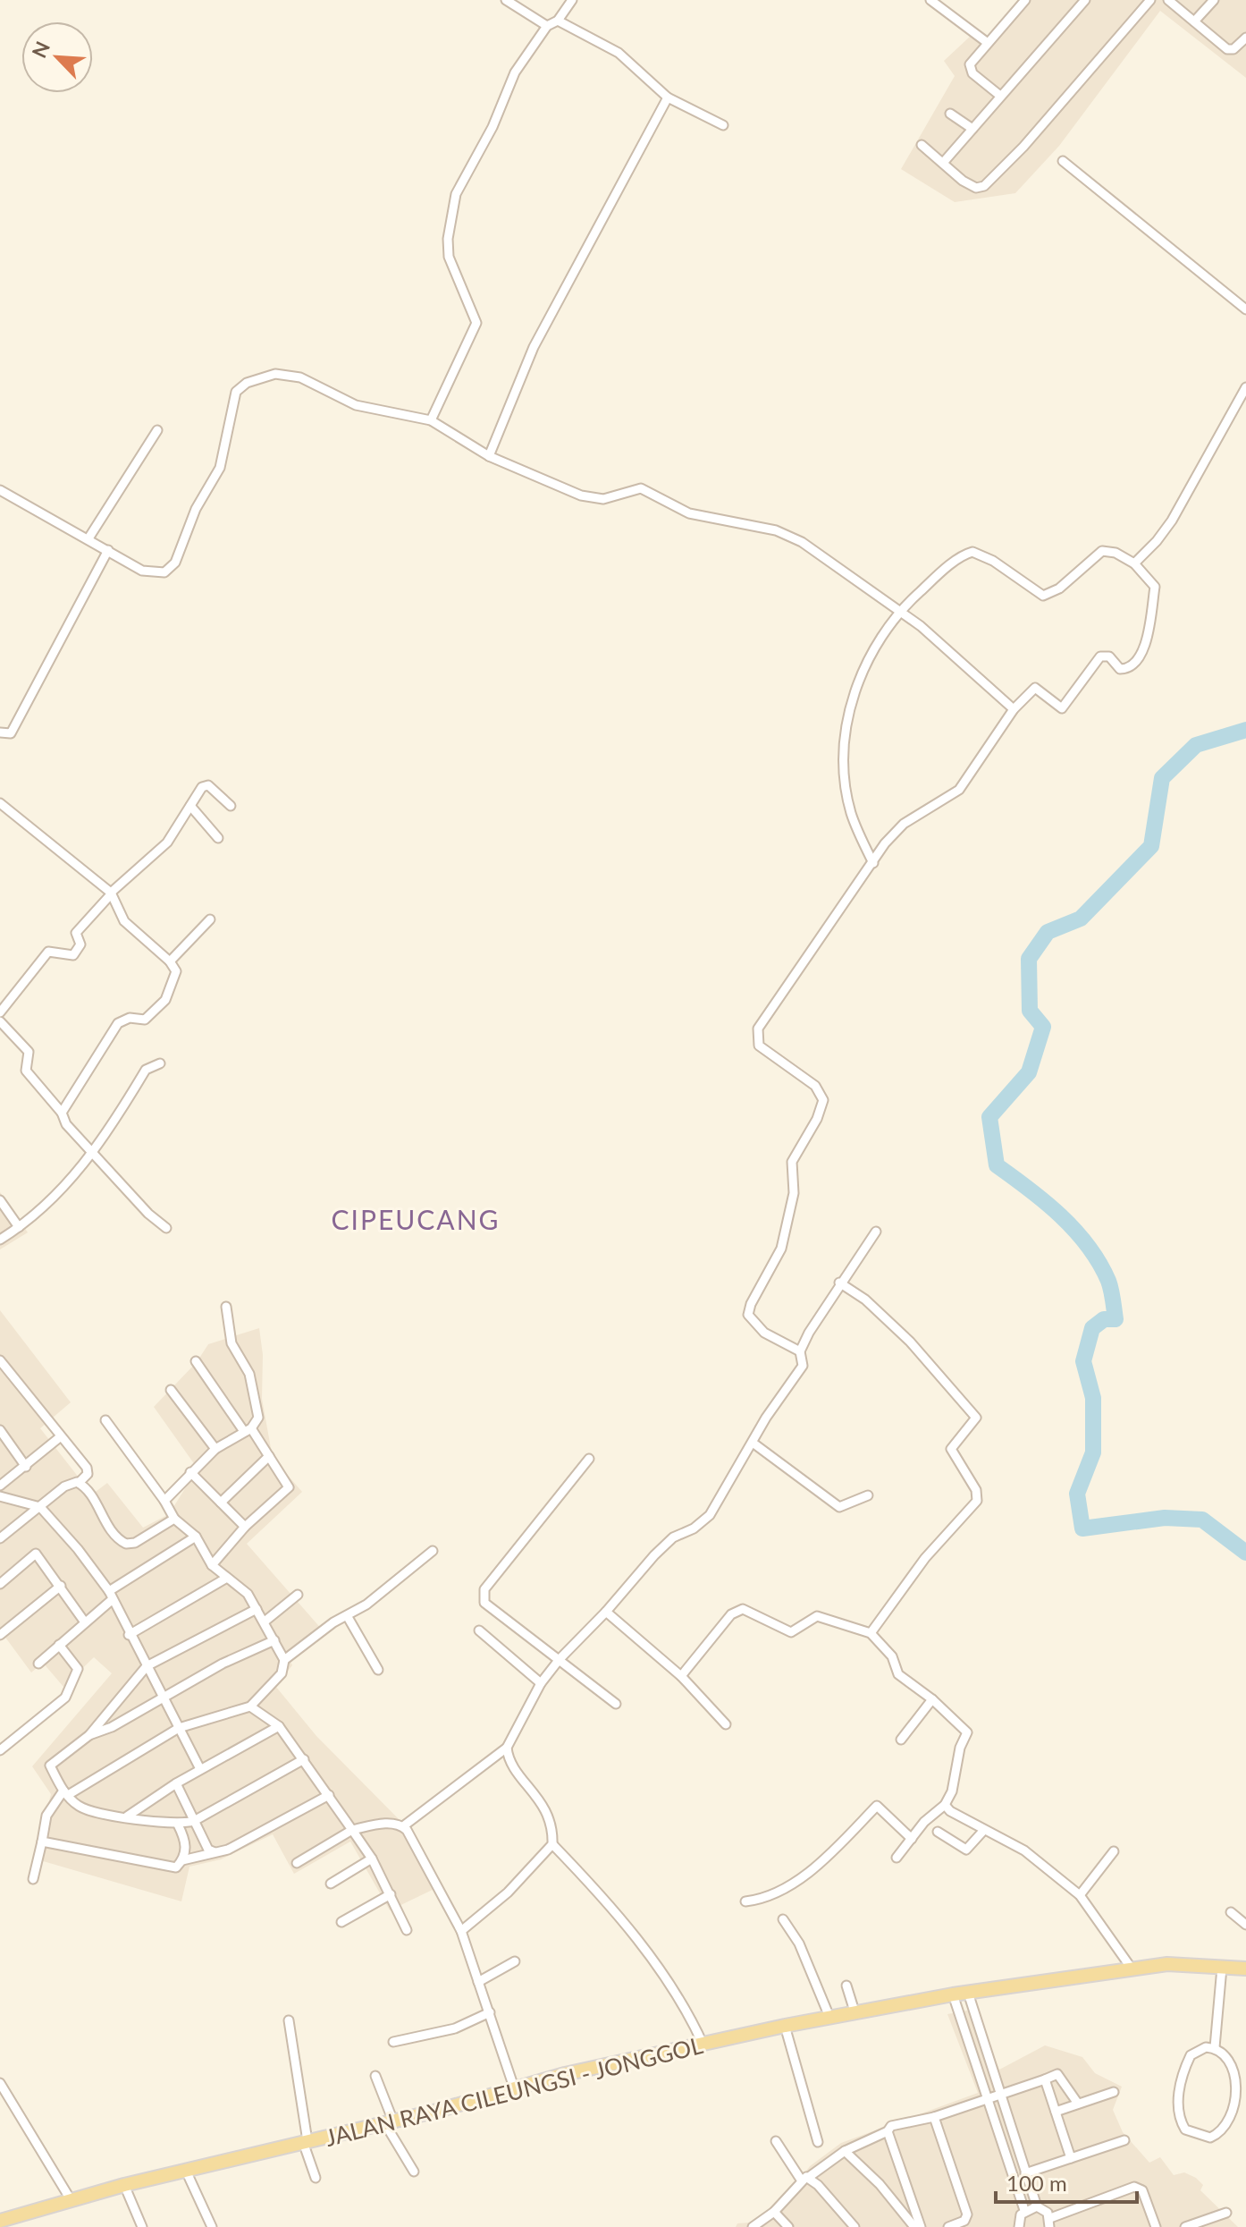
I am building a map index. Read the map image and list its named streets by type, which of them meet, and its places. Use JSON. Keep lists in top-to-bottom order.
{
  "streets": {
    "main road": ["JALAN RAYA CILEUNGSI - JONGGOL"]
  },
  "districts": ["CIPEUCANG"],
  "scale_bar": "100 m",
  "north": "top left"
}
